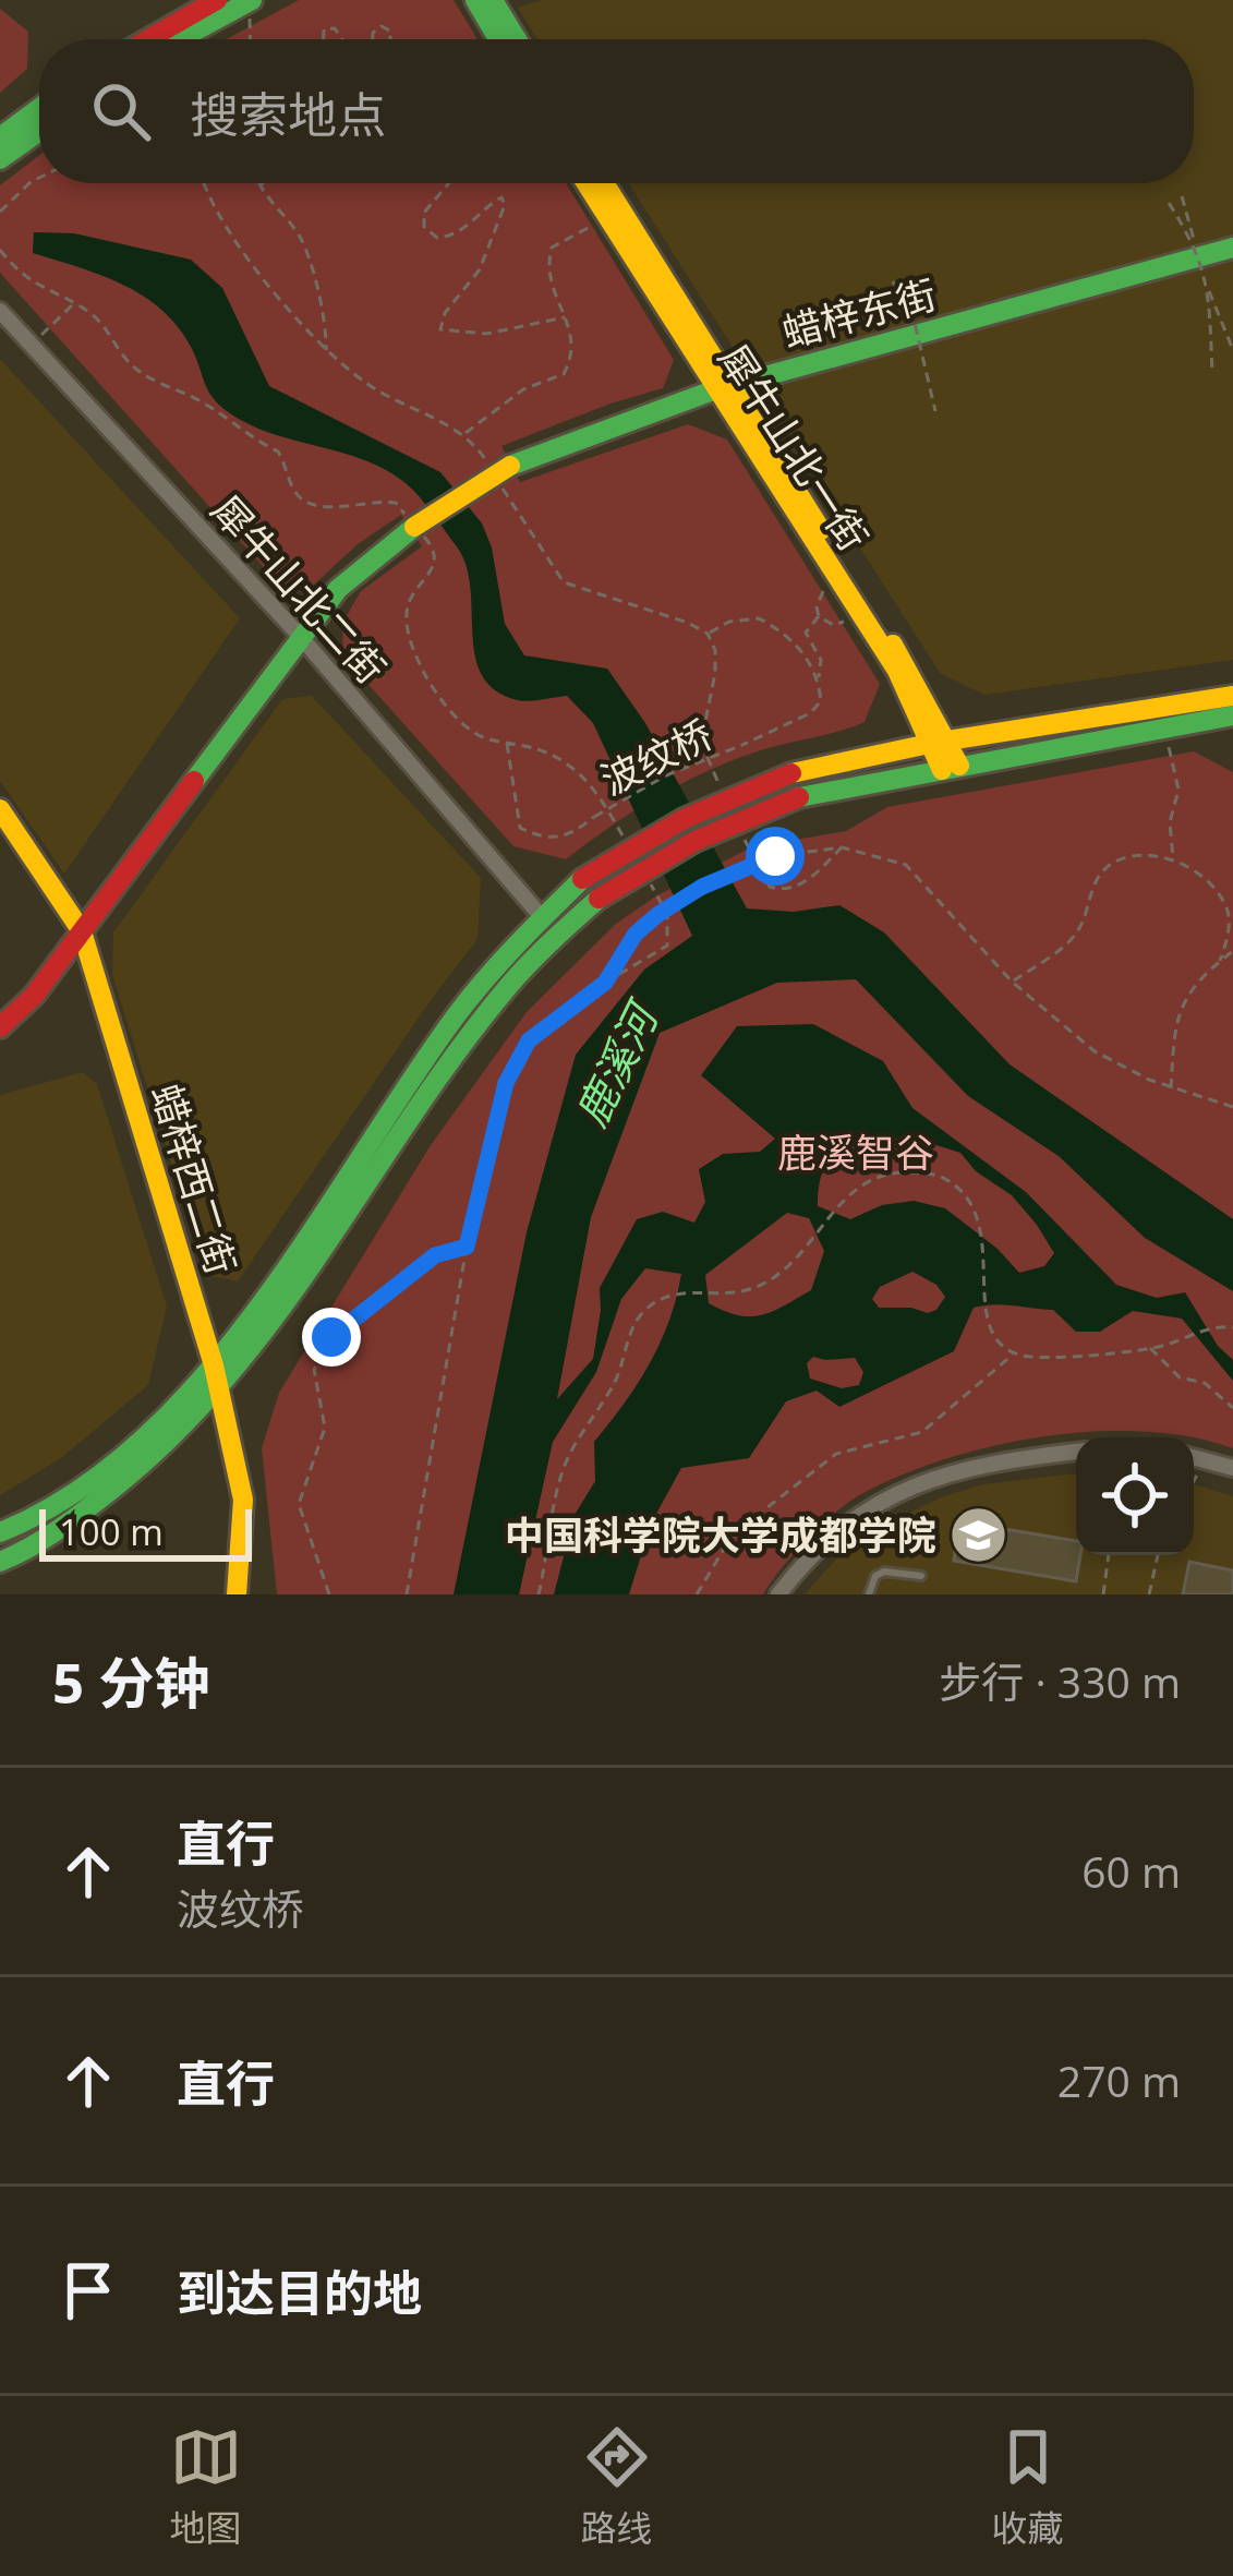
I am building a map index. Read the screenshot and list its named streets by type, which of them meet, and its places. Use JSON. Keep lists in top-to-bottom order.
{
  "streets": {
    "street": [
      "蜡梓东街",
      "犀牛山北一街",
      "犀牛山北二街",
      "蜡梓西二街"
    ],
    "path": ["波纹桥"]
  },
  "crossings": [
    ["蜡梓东街", "犀牛山北一街"],
    ["蜡梓东街", "犀牛山北二街"],
    ["蜡梓东街", "蜡梓西二街"]
  ],
  "water": ["鹿溪河"],
  "parks": ["鹿溪智谷"],
  "places": {
    "school or university": ["中国科学院大学成都学院"]
  },
  "scale_bar": "100 m",
  "page": {
    "search": "搜索地点",
    "scale": "100 m",
    "heading": ["5 分钟", "步行 · 330 m"],
    "list": [
      ["直行", "波纹桥", "60 m"],
      ["直行", "270 m"],
      "到达目的地"
    ],
    "nav": ["地图", "路线", "收藏"]
  }
}
